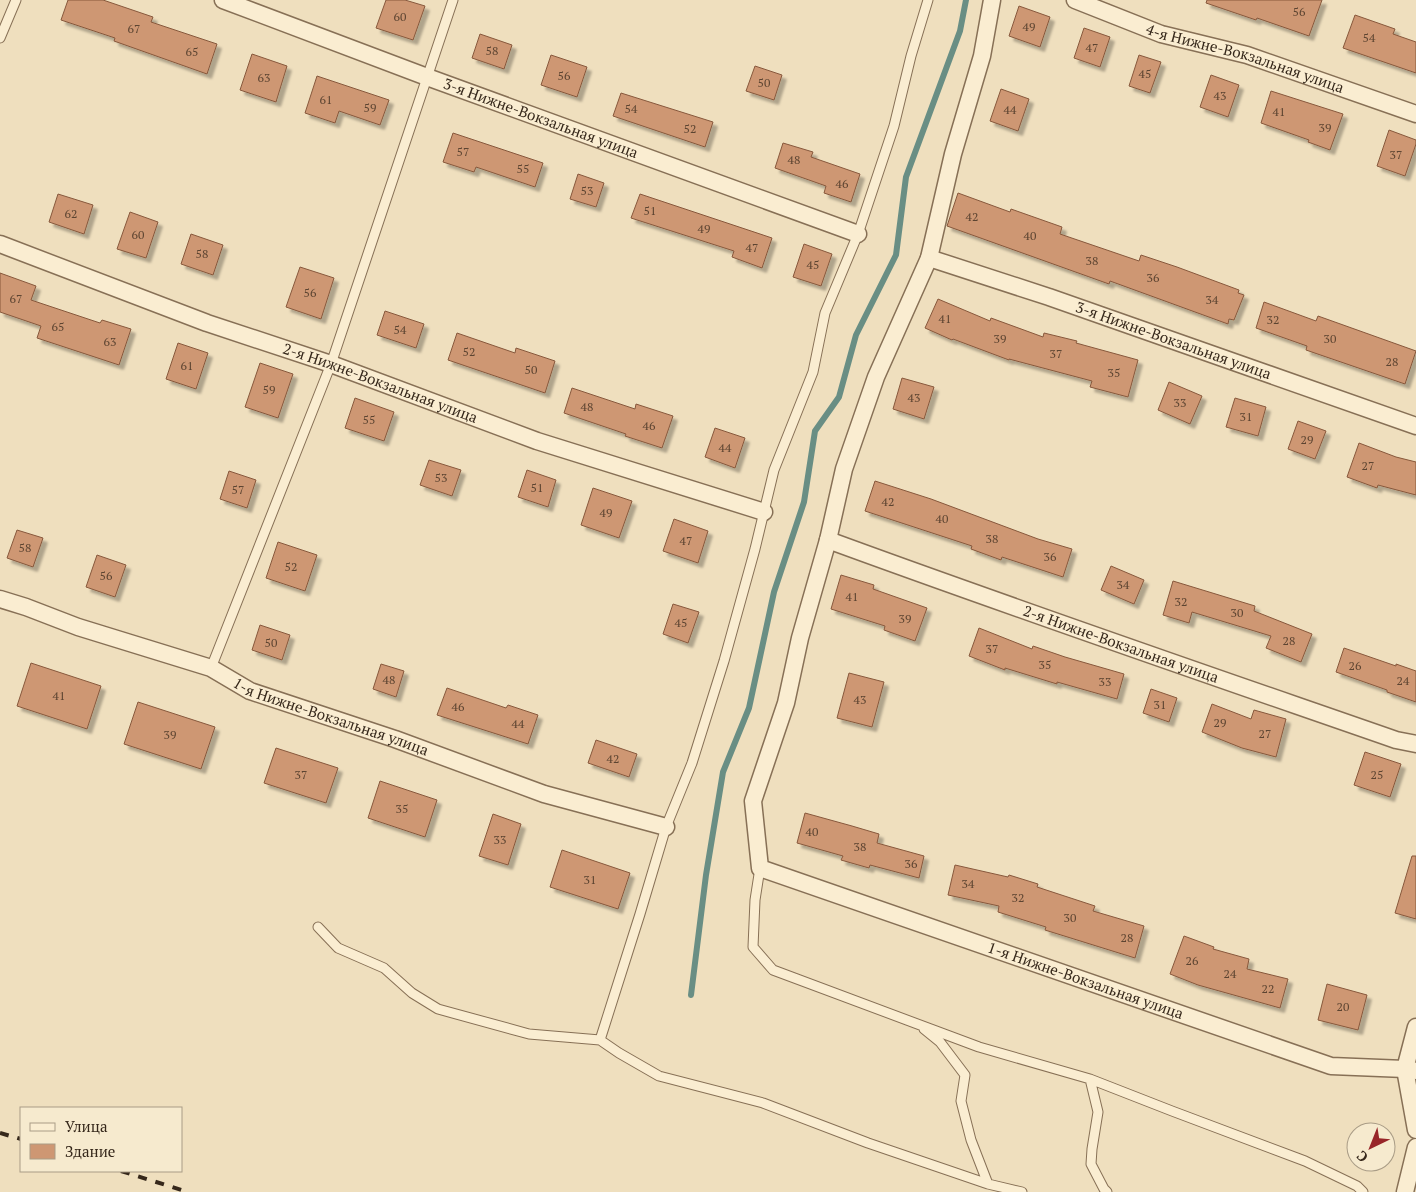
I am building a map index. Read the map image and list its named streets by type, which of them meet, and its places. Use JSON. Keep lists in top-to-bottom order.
{
  "streets": {
    "street": [
      "4-я Нижне-Вокзальная улица",
      "3-я Нижне-Вокзальная улица",
      "2-я Нижне-Вокзальная улица",
      "1-я Нижне-Вокзальная улица"
    ]
  },
  "house_numbers": [
    "56",
    "60",
    "49",
    "67",
    "54",
    "47",
    "58",
    "65",
    "45",
    "56",
    "63",
    "50",
    "43",
    "61",
    "59",
    "54",
    "44",
    "41",
    "39",
    "52",
    "57",
    "37",
    "48",
    "55",
    "46",
    "53",
    "51",
    "62",
    "42",
    "49",
    "60",
    "40",
    "47",
    "58",
    "38",
    "45",
    "36",
    "56",
    "67",
    "34",
    "41",
    "32",
    "65",
    "54",
    "39",
    "30",
    "63",
    "52",
    "37",
    "28",
    "61",
    "50",
    "35",
    "59",
    "43",
    "33",
    "48",
    "31",
    "55",
    "46",
    "29",
    "44",
    "27",
    "53",
    "51",
    "57",
    "42",
    "49",
    "40",
    "38",
    "47",
    "58",
    "36",
    "52",
    "56",
    "34",
    "41",
    "32",
    "30",
    "39",
    "45",
    "28",
    "50",
    "37",
    "35",
    "26",
    "48",
    "24",
    "33",
    "41",
    "43",
    "31",
    "46",
    "29",
    "44",
    "27",
    "39",
    "42",
    "37",
    "25",
    "35",
    "40",
    "33",
    "38",
    "36",
    "31",
    "34",
    "32",
    "30",
    "28",
    "26",
    "24",
    "22",
    "20"
  ],
  "legend": ["Улица", "Здание"],
  "north": "bottom left"
}
